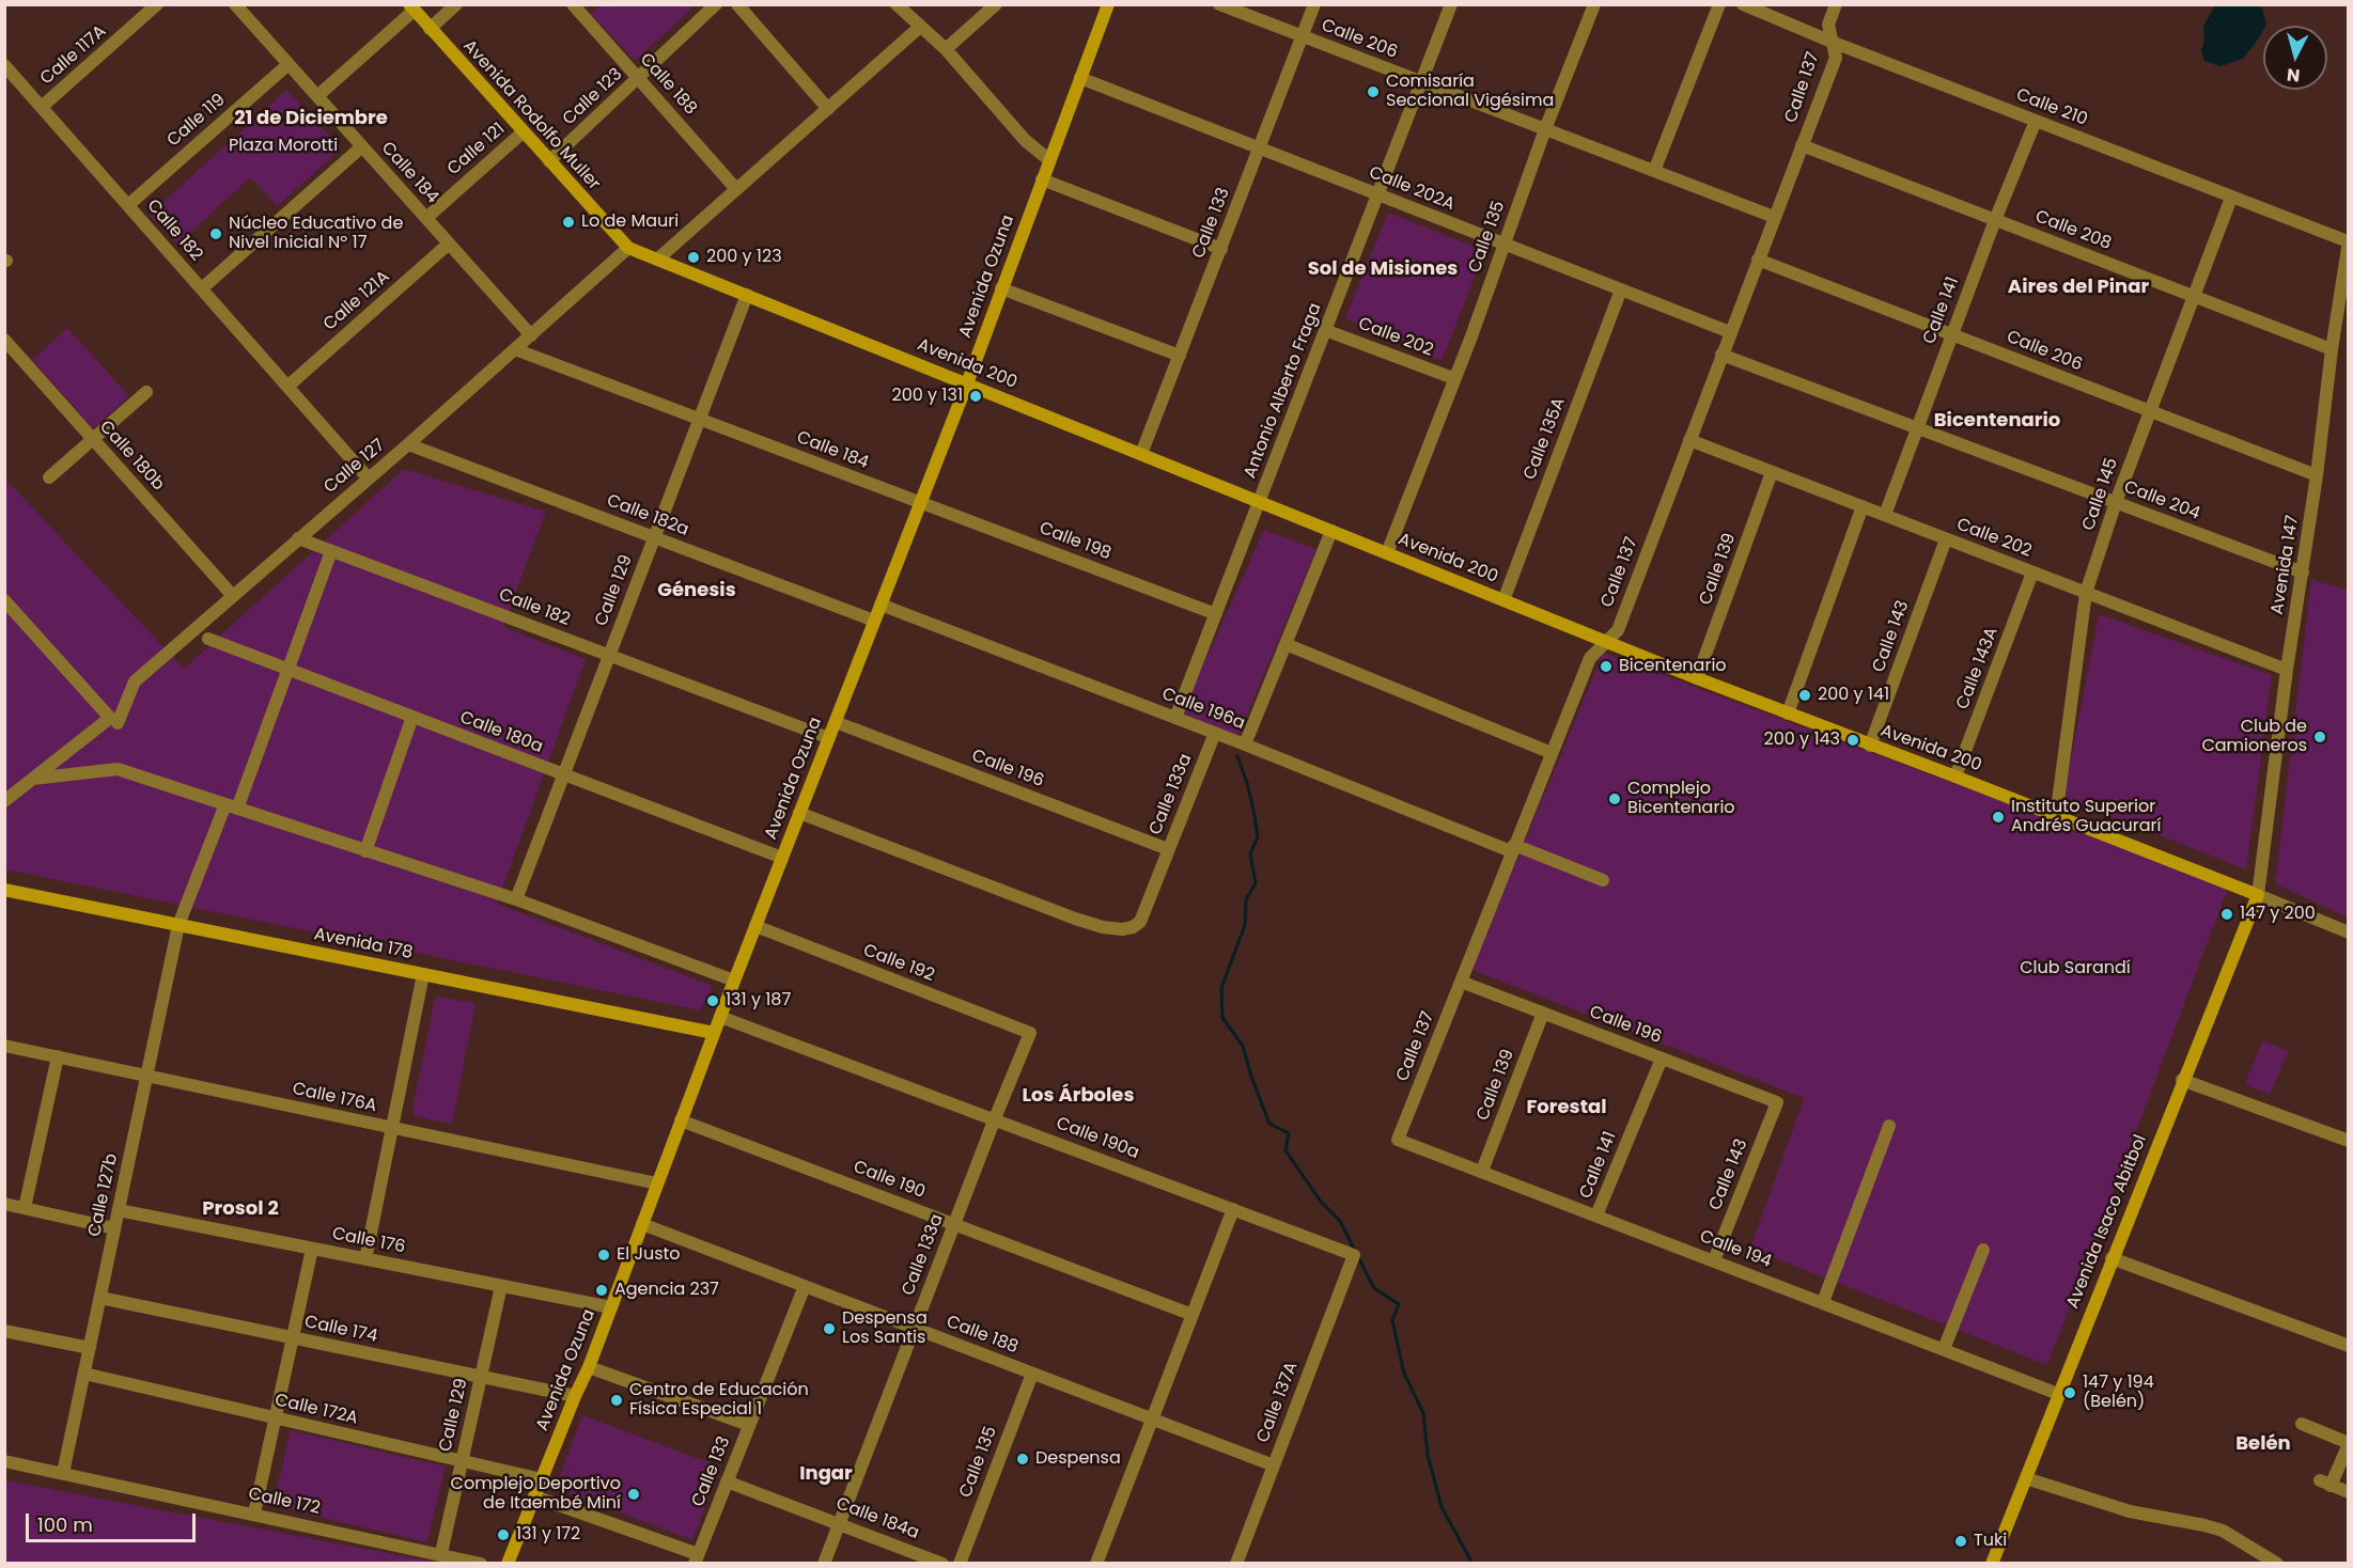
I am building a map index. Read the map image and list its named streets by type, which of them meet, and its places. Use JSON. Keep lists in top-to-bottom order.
{
  "streets": {
    "main road": [
      "Avenida Rodolfo Muller",
      "Avenida Ozuna",
      "Avenida 200",
      "Avenida 178",
      "Avenida Isaco Abitbol"
    ],
    "street": [
      "Calle 206",
      "Calle 117A",
      "Calle 188",
      "Calle 137",
      "Calle 123",
      "Calle 210",
      "Calle 119",
      "Calle 121",
      "Calle 184",
      "Calle 202A",
      "Calle 133",
      "Calle 182",
      "Calle 208",
      "Calle 135",
      "Calle 121A",
      "Calle 141",
      "Calle 202",
      "Antonio Alberto Fraga",
      "Calle 135A",
      "Calle 180b",
      "Calle 127",
      "Calle 145",
      "Calle 204",
      "Calle 182a",
      "Calle 198",
      "Avenida 147",
      "Calle 139",
      "Calle 129",
      "Calle 143",
      "Calle 143A",
      "Calle 196a",
      "Calle 180a",
      "Calle 196",
      "Calle 133a",
      "Calle 192",
      "Calle 176A",
      "Calle 190a",
      "Calle 190",
      "Calle 127b",
      "Calle 176",
      "Calle 194",
      "Calle 174",
      "Calle 137A",
      "Calle 172A",
      "Calle 172",
      "Calle 184a"
    ]
  },
  "crossings": [
    ["Calle 206", "Calle 137"],
    ["Calle 206", "Calle 133"],
    ["Calle 206", "Calle 135"],
    ["Calle 206", "Calle 141"],
    ["Calle 206", "Antonio Alberto Fraga"],
    ["Calle 206", "Calle 145"],
    ["Calle 206", "Avenida 147"],
    ["Calle 117A", "Calle 182"],
    ["Calle 188", "Calle 123"],
    ["Calle 188", "Calle 133"],
    ["Calle 188", "Calle 135"],
    ["Calle 188", "Avenida Ozuna"],
    ["Calle 188", "Calle 133a"],
    ["Calle 188", "Calle 137A"],
    ["Calle 137", "Calle 210"],
    ["Calle 137", "Calle 202A"],
    ["Calle 137", "Calle 208"],
    ["Calle 137", "Calle 202"],
    ["Calle 137", "Avenida 200"],
    ["Calle 137", "Calle 204"],
    ["Calle 137", "Calle 196a"],
    ["Calle 137", "Calle 196"],
    ["Calle 137", "Calle 194"],
    ["Calle 123", "Avenida Rodolfo Muller"],
    ["Calle 210", "Calle 141"],
    ["Calle 210", "Calle 145"],
    ["Calle 210", "Avenida 147"],
    ["Avenida Rodolfo Muller", "Calle 121"],
    ["Avenida Rodolfo Muller", "Avenida 200"],
    ["Avenida Rodolfo Muller", "Calle 127"],
    ["Calle 119", "Calle 184"],
    ["Calle 119", "Calle 182"],
    ["Calle 121", "Calle 184"],
    ["Calle 184", "Avenida Ozuna"],
    ["Calle 184", "Calle 121A"],
    ["Calle 184", "Calle 127"],
    ["Calle 184", "Calle 198"],
    ["Calle 184", "Calle 129"],
    ["Calle 202A", "Calle 133"],
    ["Calle 202A", "Calle 135"],
    ["Calle 202A", "Avenida Ozuna"],
    ["Calle 202A", "Antonio Alberto Fraga"],
    ["Calle 202A", "Calle 135A"],
    ["Calle 133", "Avenida 200"],
    ["Calle 133", "Calle 184a"],
    ["Calle 182", "Avenida Ozuna"],
    ["Calle 182", "Calle 121A"],
    ["Calle 182", "Calle 127"],
    ["Calle 182", "Calle 129"],
    ["Calle 182", "Calle 127b"],
    ["Calle 208", "Calle 141"],
    ["Calle 208", "Calle 145"],
    ["Calle 208", "Avenida 147"],
    ["Calle 135", "Calle 202"],
    ["Calle 135", "Avenida 200"],
    ["Avenida Ozuna", "Avenida 200"],
    ["Avenida Ozuna", "Calle 182a"],
    ["Avenida Ozuna", "Calle 198"],
    ["Avenida Ozuna", "Calle 196a"],
    ["Avenida Ozuna", "Calle 180a"],
    ["Avenida Ozuna", "Calle 196"],
    ["Avenida Ozuna", "Calle 133a"],
    ["Avenida Ozuna", "Avenida 178"],
    ["Avenida Ozuna", "Calle 192"],
    ["Avenida Ozuna", "Calle 176A"],
    ["Avenida Ozuna", "Calle 190a"],
    ["Avenida Ozuna", "Calle 190"],
    ["Avenida Ozuna", "Calle 176"],
    ["Avenida Ozuna", "Calle 174"],
    ["Avenida Ozuna", "Calle 172A"],
    ["Calle 141", "Calle 202"],
    ["Calle 141", "Calle 204"],
    ["Calle 141", "Calle 196"],
    ["Calle 141", "Calle 194"],
    ["Calle 202", "Antonio Alberto Fraga"],
    ["Calle 202", "Calle 145"],
    ["Calle 202", "Avenida 147"],
    ["Calle 202", "Calle 139"],
    ["Calle 202", "Calle 143"],
    ["Calle 202", "Calle 143A"],
    ["Avenida 200", "Antonio Alberto Fraga"],
    ["Avenida 200", "Calle 135A"],
    ["Avenida 200", "Calle 127"],
    ["Avenida 200", "Calle 145"],
    ["Avenida 200", "Avenida 147"],
    ["Avenida 200", "Calle 139"],
    ["Avenida 200", "Calle 129"],
    ["Avenida 200", "Calle 143"],
    ["Avenida 200", "Calle 143A"],
    ["Avenida 200", "Avenida Isaco Abitbol"],
    ["Antonio Alberto Fraga", "Calle 198"],
    ["Antonio Alberto Fraga", "Calle 196a"],
    ["Calle 180b", "Calle 127"],
    ["Calle 127", "Calle 182a"],
    ["Calle 145", "Calle 204"],
    ["Calle 204", "Avenida 147"],
    ["Calle 182a", "Calle 129"],
    ["Avenida 147", "Avenida Isaco Abitbol"],
    ["Calle 139", "Calle 196"],
    ["Calle 139", "Calle 194"],
    ["Calle 129", "Calle 180a"],
    ["Calle 129", "Calle 176"],
    ["Calle 129", "Calle 174"],
    ["Calle 129", "Calle 172A"],
    ["Calle 129", "Calle 172"],
    ["Calle 143", "Calle 196"],
    ["Calle 143", "Calle 194"],
    ["Calle 196a", "Calle 133a"],
    ["Calle 180a", "Calle 127b"],
    ["Calle 196", "Calle 133a"],
    ["Calle 133a", "Calle 192"],
    ["Calle 133a", "Calle 190a"],
    ["Calle 133a", "Calle 190"],
    ["Calle 133a", "Calle 184a"],
    ["Avenida 178", "Calle 127b"],
    ["Calle 176A", "Calle 127b"],
    ["Calle 190a", "Calle 137A"],
    ["Calle 127b", "Calle 176"],
    ["Calle 127b", "Calle 174"],
    ["Calle 127b", "Calle 172A"],
    ["Calle 127b", "Calle 172"],
    ["Avenida Isaco Abitbol", "Calle 194"]
  ],
  "districts": [
    "21 de Diciembre",
    "Sol de Misiones",
    "Aires del Pinar",
    "Bicentenario",
    "Génesis",
    "Los Árboles",
    "Forestal",
    "Prosol 2",
    "Belén",
    "Ingar"
  ],
  "parks": ["Plaza Morotti", "Club Sarandí"],
  "places": [
    "Comisaría Seccional Vigésima",
    "Lo de Mauri",
    "Núcleo Educativo de Nivel Inicial Nº 17",
    "200 y 123",
    "200 y 131",
    "Bicentenario",
    "200 y 141",
    "Club de Camioneros",
    "200 y 143",
    "Complejo Bicentenario",
    "Instituto Superior Andrés Guacurarí",
    "147 y 200",
    "131 y 187",
    "El Justo",
    "Agencia 237",
    "Despensa Los Santis",
    "147 y 194 (Belén)",
    "Centro de Educación Física Especial 1",
    "Despensa",
    "Complejo Deportivo de Itaembé Miní",
    "131 y 172",
    "Tuki"
  ],
  "scale_bar": "100 m",
  "north": "bottom"
}
